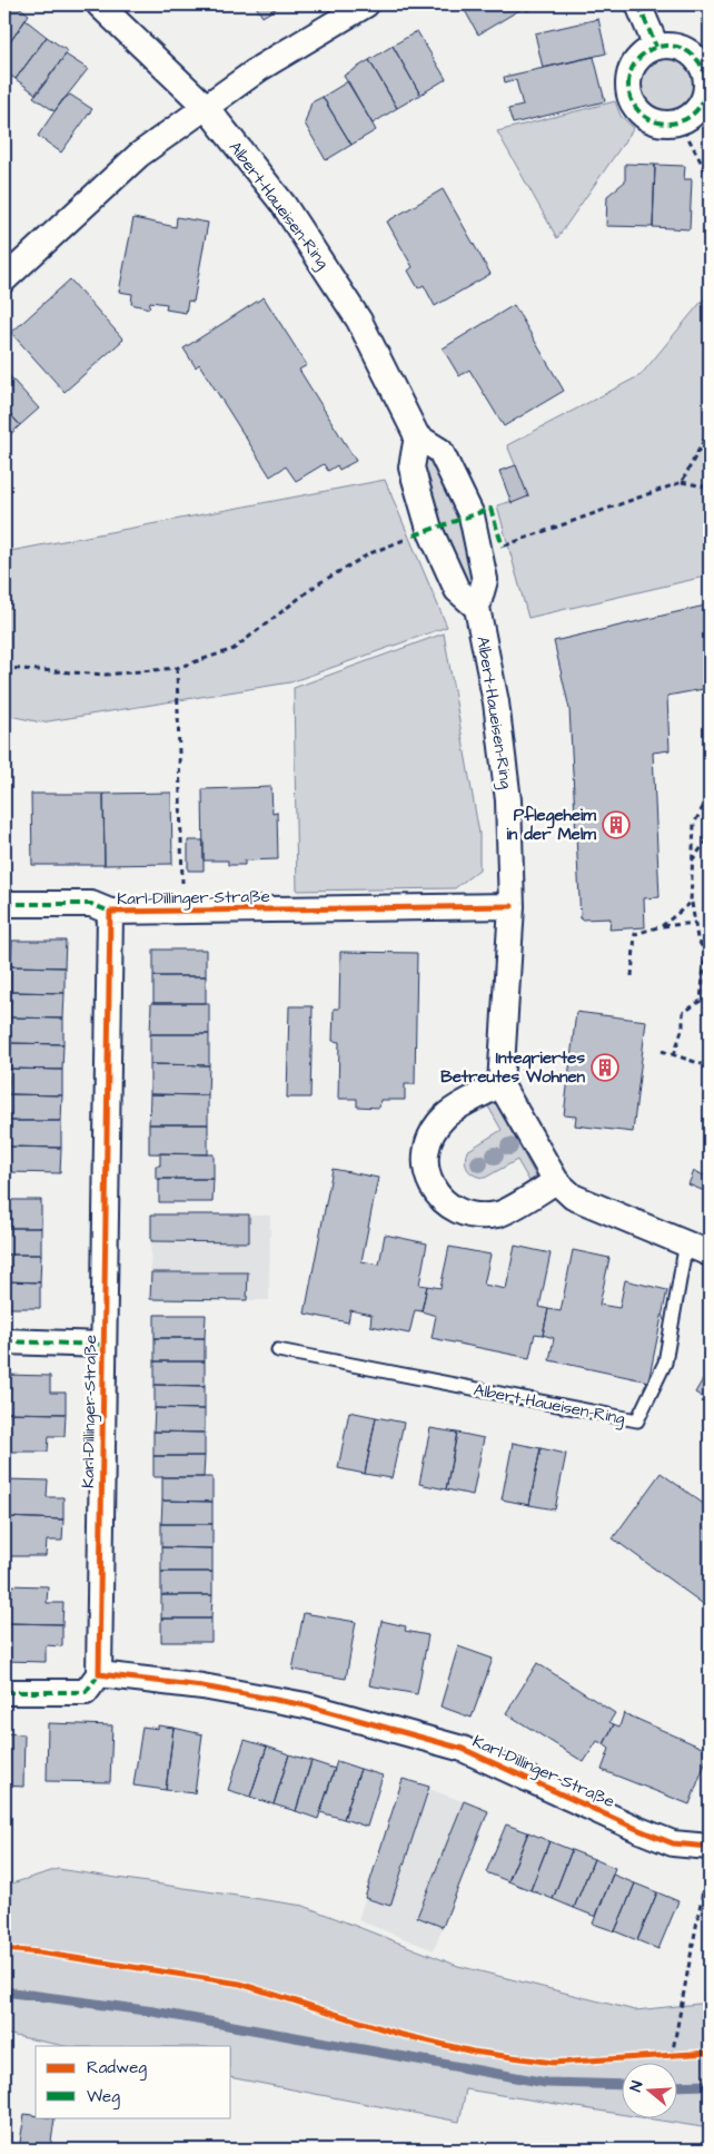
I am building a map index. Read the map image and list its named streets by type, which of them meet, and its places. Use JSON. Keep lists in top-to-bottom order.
{
  "streets": {
    "street": ["Albert-Haueisen-Ring", "Karl-Dillinger-Straße"]
  },
  "crossings": [
    ["Albert-Haueisen-Ring", "Karl-Dillinger-Straße"]
  ],
  "places": {
    "building": ["Pflegeheim in der Melm", "Integriertes Betreutes Wohnen"]
  },
  "legend": ["Radweg", "Weg"],
  "north": "left"
}
